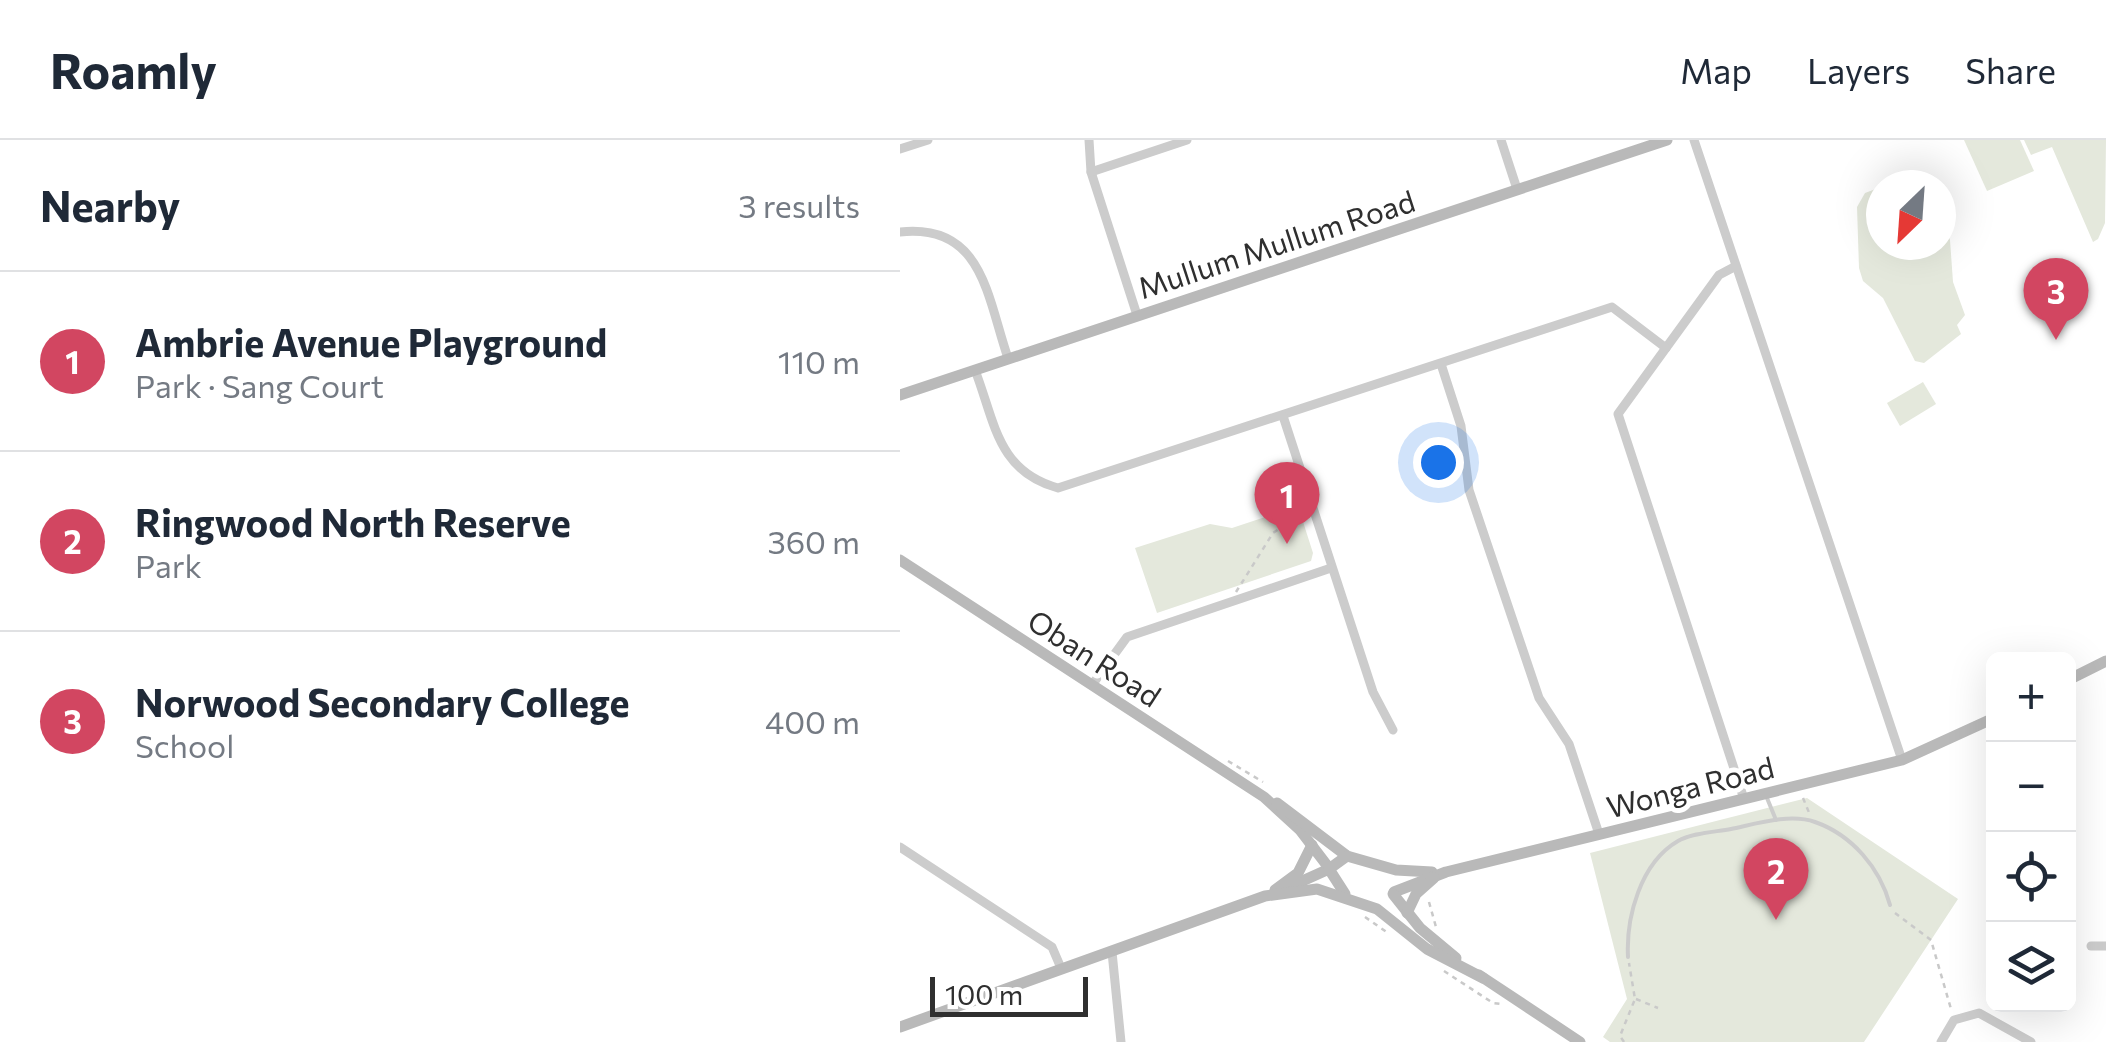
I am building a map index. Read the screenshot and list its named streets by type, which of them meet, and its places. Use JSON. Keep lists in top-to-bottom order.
{
  "streets": {
    "main road": ["Mullum Mullum Road", "Oban Road", "Wonga Road"]
  },
  "crossings": [
    ["Oban Road", "Wonga Road"]
  ],
  "scale_bar": "100 m",
  "north": "bottom left",
  "page": {
    "header": "Roamly",
    "nav": ["Map", "Layers", "Share"],
    "heading": ["Nearby", "3 results"],
    "pins": ["3", "1", "2"],
    "list": [
      {
        "mark": "1",
        "name": "Ambrie Avenue Playground",
        "note": "Park · Sang Court",
        "value": "110 m"
      },
      {
        "mark": "2",
        "name": "Ringwood North Reserve",
        "note": "Park",
        "value": "360 m"
      },
      {
        "mark": "3",
        "name": "Norwood Secondary College",
        "note": "School",
        "value": "400 m"
      }
    ],
    "map_buttons": ["+", "−"],
    "scale": "100 m"
  }
}
